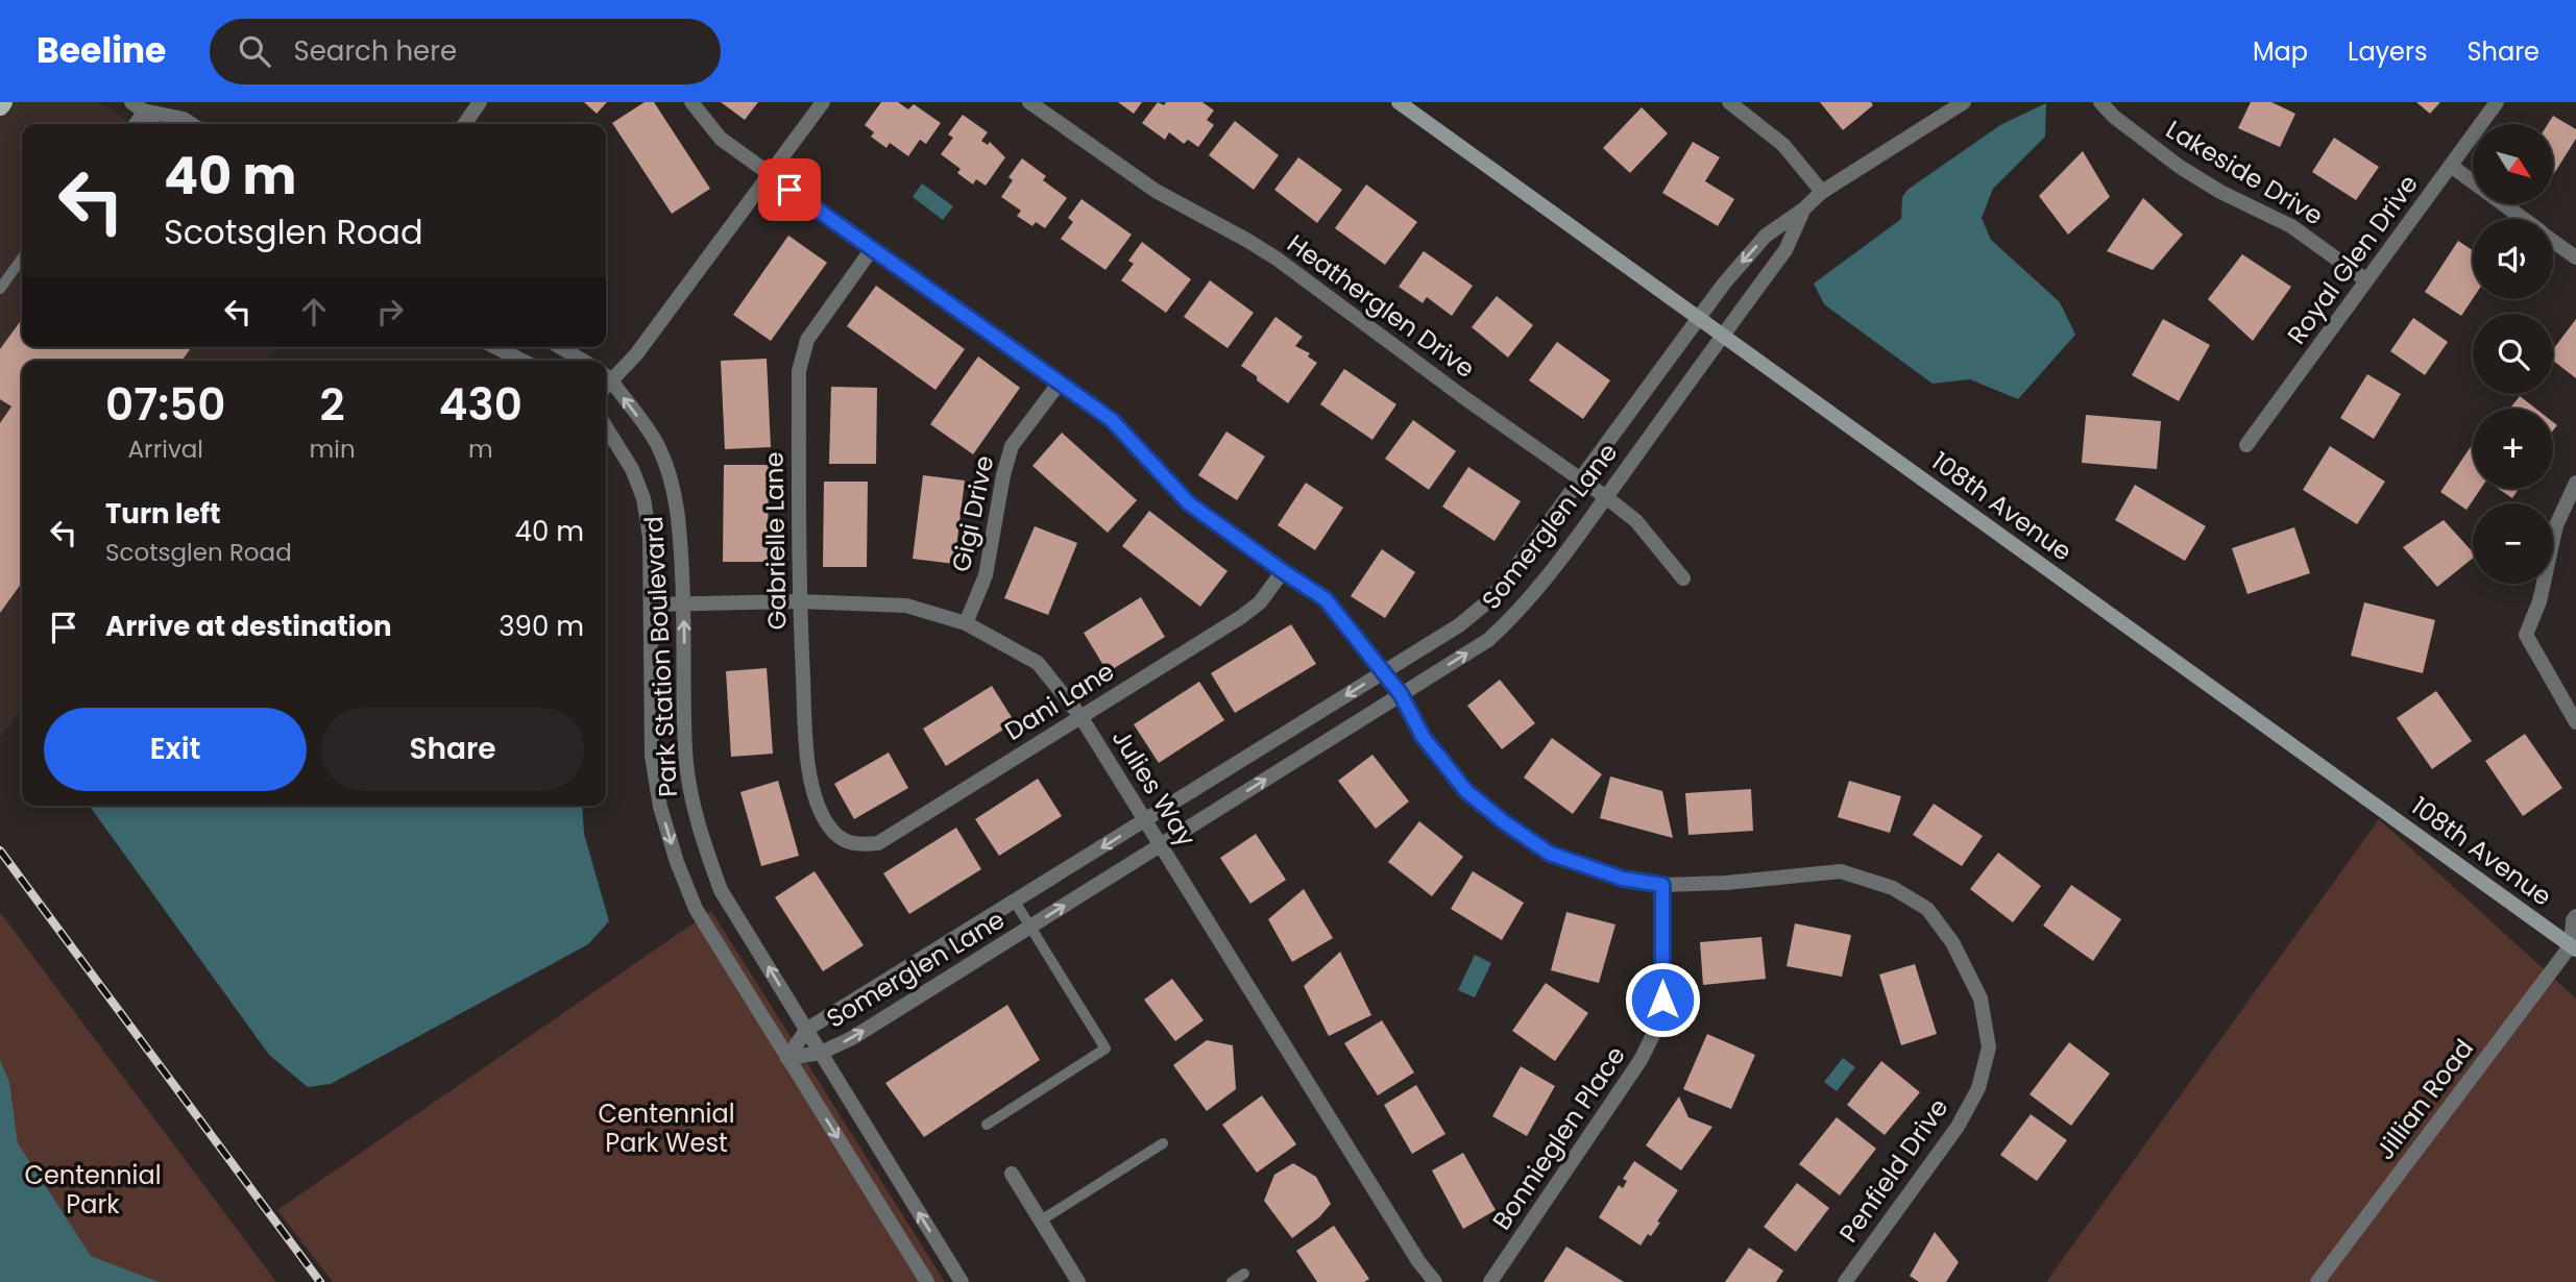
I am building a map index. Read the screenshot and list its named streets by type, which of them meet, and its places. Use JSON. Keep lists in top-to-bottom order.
{
  "streets": {
    "street": [
      "Lakeside Drive",
      "Royal Glen Drive",
      "Heatherglen Drive",
      "108th Avenue",
      "Gigi Drive",
      "Somerglen Lane",
      "Gabrielle Lane",
      "Park Station Boulevard",
      "Dani Lane",
      "Julies Way",
      "Jillian Road",
      "Bonnieglen Place",
      "Penfield Drive"
    ]
  },
  "crossings": [
    ["Lakeside Drive", "Royal Glen Drive"],
    ["Heatherglen Drive", "Somerglen Lane"],
    ["108th Avenue", "Somerglen Lane"],
    ["108th Avenue", "Jillian Road"],
    ["Gigi Drive", "Julies Way"],
    ["Gigi Drive", "Penfield Drive"],
    ["Somerglen Lane", "Park Station Boulevard"],
    ["Somerglen Lane", "Julies Way"],
    ["Somerglen Lane", "Penfield Drive"],
    ["Gabrielle Lane", "Dani Lane"],
    ["Gabrielle Lane", "Julies Way"],
    ["Gabrielle Lane", "Penfield Drive"],
    ["Park Station Boulevard", "Julies Way"],
    ["Dani Lane", "Julies Way"],
    ["Dani Lane", "Penfield Drive"],
    ["Bonnieglen Place", "Penfield Drive"]
  ],
  "parks": ["Centennial Park West", "Centennial Park"],
  "north": "bottom right",
  "page": {
    "header": "Beeline",
    "search": "Search here",
    "nav": ["Map", "Layers", "Share"],
    "map_buttons": ["+", "−"],
    "turn": ["40 m", "Scotsglen Road"],
    "eta": [
      "07:50",
      "Arrival",
      "2",
      "min",
      "430",
      "m"
    ],
    "list": [
      {
        "name": "Turn left",
        "note": "Scotsglen Road",
        "value": "40 m"
      },
      {
        "name": "Arrive at destination",
        "value": "390 m"
      }
    ],
    "buttons": ["Exit", "Share"]
  }
}
